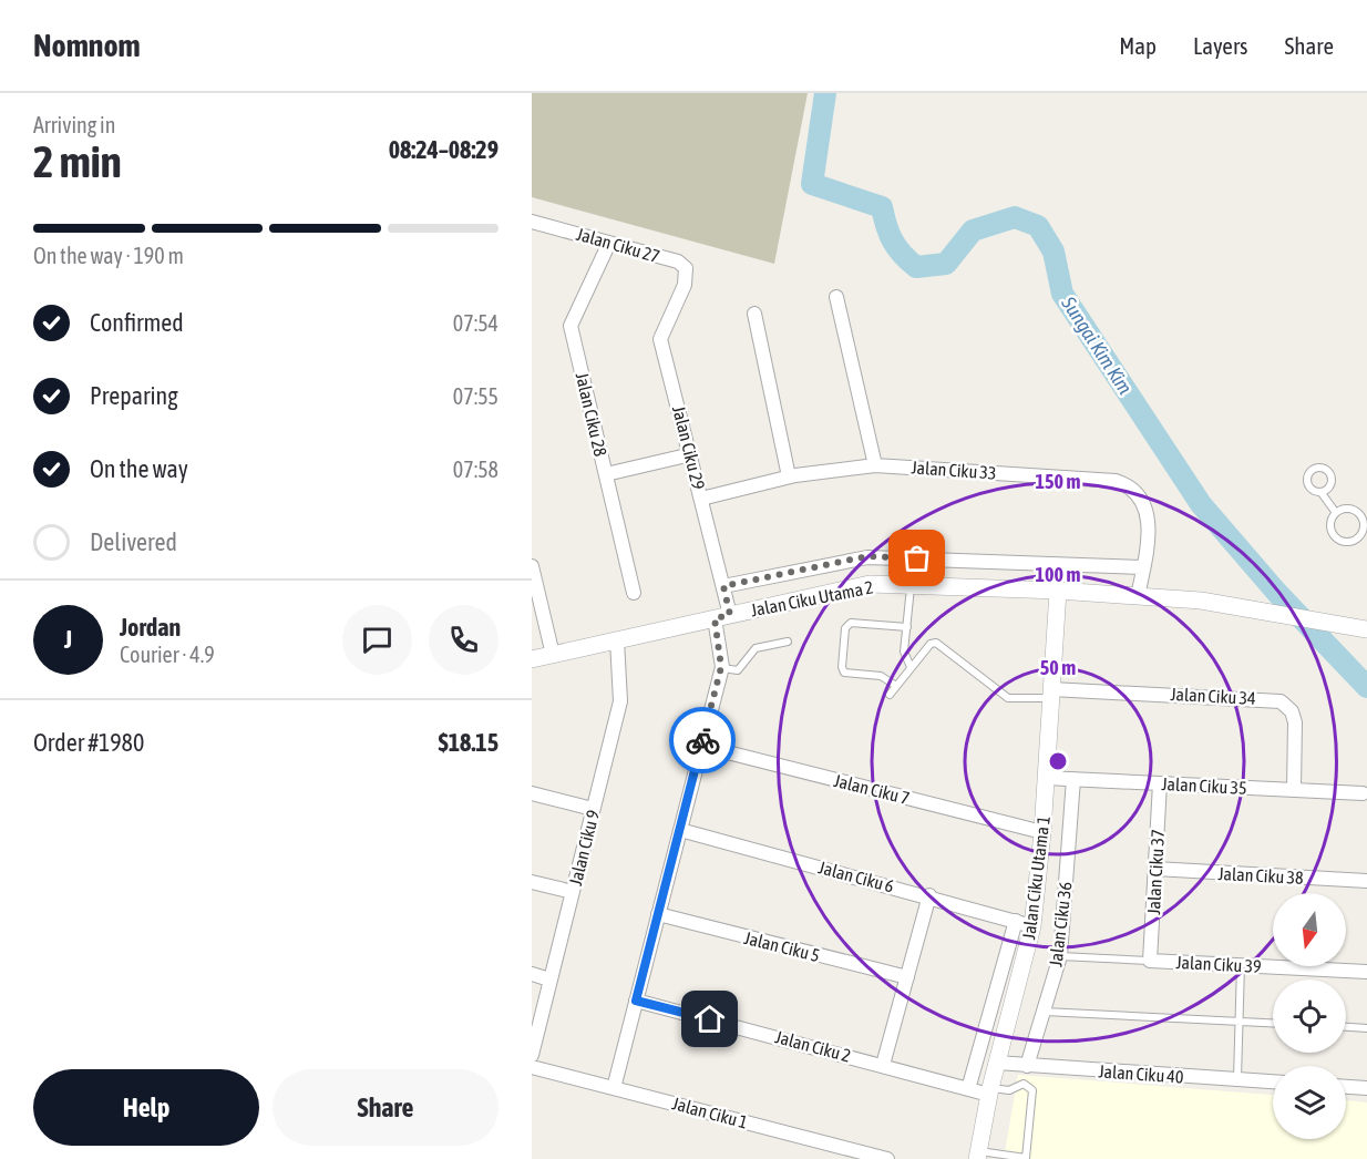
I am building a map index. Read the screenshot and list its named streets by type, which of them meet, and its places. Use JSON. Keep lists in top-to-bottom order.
{
  "streets": {
    "street": [
      "Jalan Ciku 27",
      "Jalan Ciku 28",
      "Jalan Ciku 29",
      "Jalan Ciku 33",
      "Jalan Ciku Utama 2",
      "Jalan Ciku 34",
      "Jalan Ciku 35",
      "Jalan Ciku 7",
      "Jalan Ciku 9",
      "Jalan Ciku 37",
      "Jalan Ciku 38",
      "Jalan Ciku 6",
      "Jalan Ciku Utama 1",
      "Jalan Ciku 36",
      "Jalan Ciku 5",
      "Jalan Ciku 39",
      "Jalan Ciku 2",
      "Jalan Ciku 40",
      "Jalan Ciku 1"
    ]
  },
  "crossings": [
    ["Jalan Ciku 27", "Jalan Ciku 28"],
    ["Jalan Ciku 27", "Jalan Ciku 29"],
    ["Jalan Ciku 29", "Jalan Ciku 33"],
    ["Jalan Ciku 29", "Jalan Ciku Utama 2"],
    ["Jalan Ciku 33", "Jalan Ciku Utama 2"],
    ["Jalan Ciku Utama 2", "Jalan Ciku 9"],
    ["Jalan Ciku Utama 2", "Jalan Ciku Utama 1"],
    ["Jalan Ciku 34", "Jalan Ciku 35"],
    ["Jalan Ciku 34", "Jalan Ciku Utama 1"],
    ["Jalan Ciku 35", "Jalan Ciku 37"],
    ["Jalan Ciku 35", "Jalan Ciku Utama 1"],
    ["Jalan Ciku 35", "Jalan Ciku 36"],
    ["Jalan Ciku 7", "Jalan Ciku Utama 1"],
    ["Jalan Ciku 37", "Jalan Ciku 38"],
    ["Jalan Ciku 37", "Jalan Ciku 39"],
    ["Jalan Ciku 6", "Jalan Ciku Utama 1"],
    ["Jalan Ciku Utama 1", "Jalan Ciku 2"],
    ["Jalan Ciku Utama 1", "Jalan Ciku 40"],
    ["Jalan Ciku 36", "Jalan Ciku 40"]
  ],
  "water": ["Sungai Kim Kim"],
  "north": "bottom",
  "page": {
    "header": "Nomnom",
    "nav": ["Map", "Layers", "Share"],
    "heading": ["2 min", "Arriving in", "08:24–08:29"],
    "panel": [
      "Jordan",
      "Courier · 4.9",
      "Order #1980",
      "$18.15"
    ],
    "bar": "On the way · 190 m",
    "list": [
      ["Confirmed", "07:54"],
      ["Preparing", "07:55"],
      ["On the way", "07:58"],
      "Delivered"
    ],
    "round": "J",
    "buttons": ["Help", "Share"]
  },
  "rings": ["150 m", "100 m", "50 m"]
}
